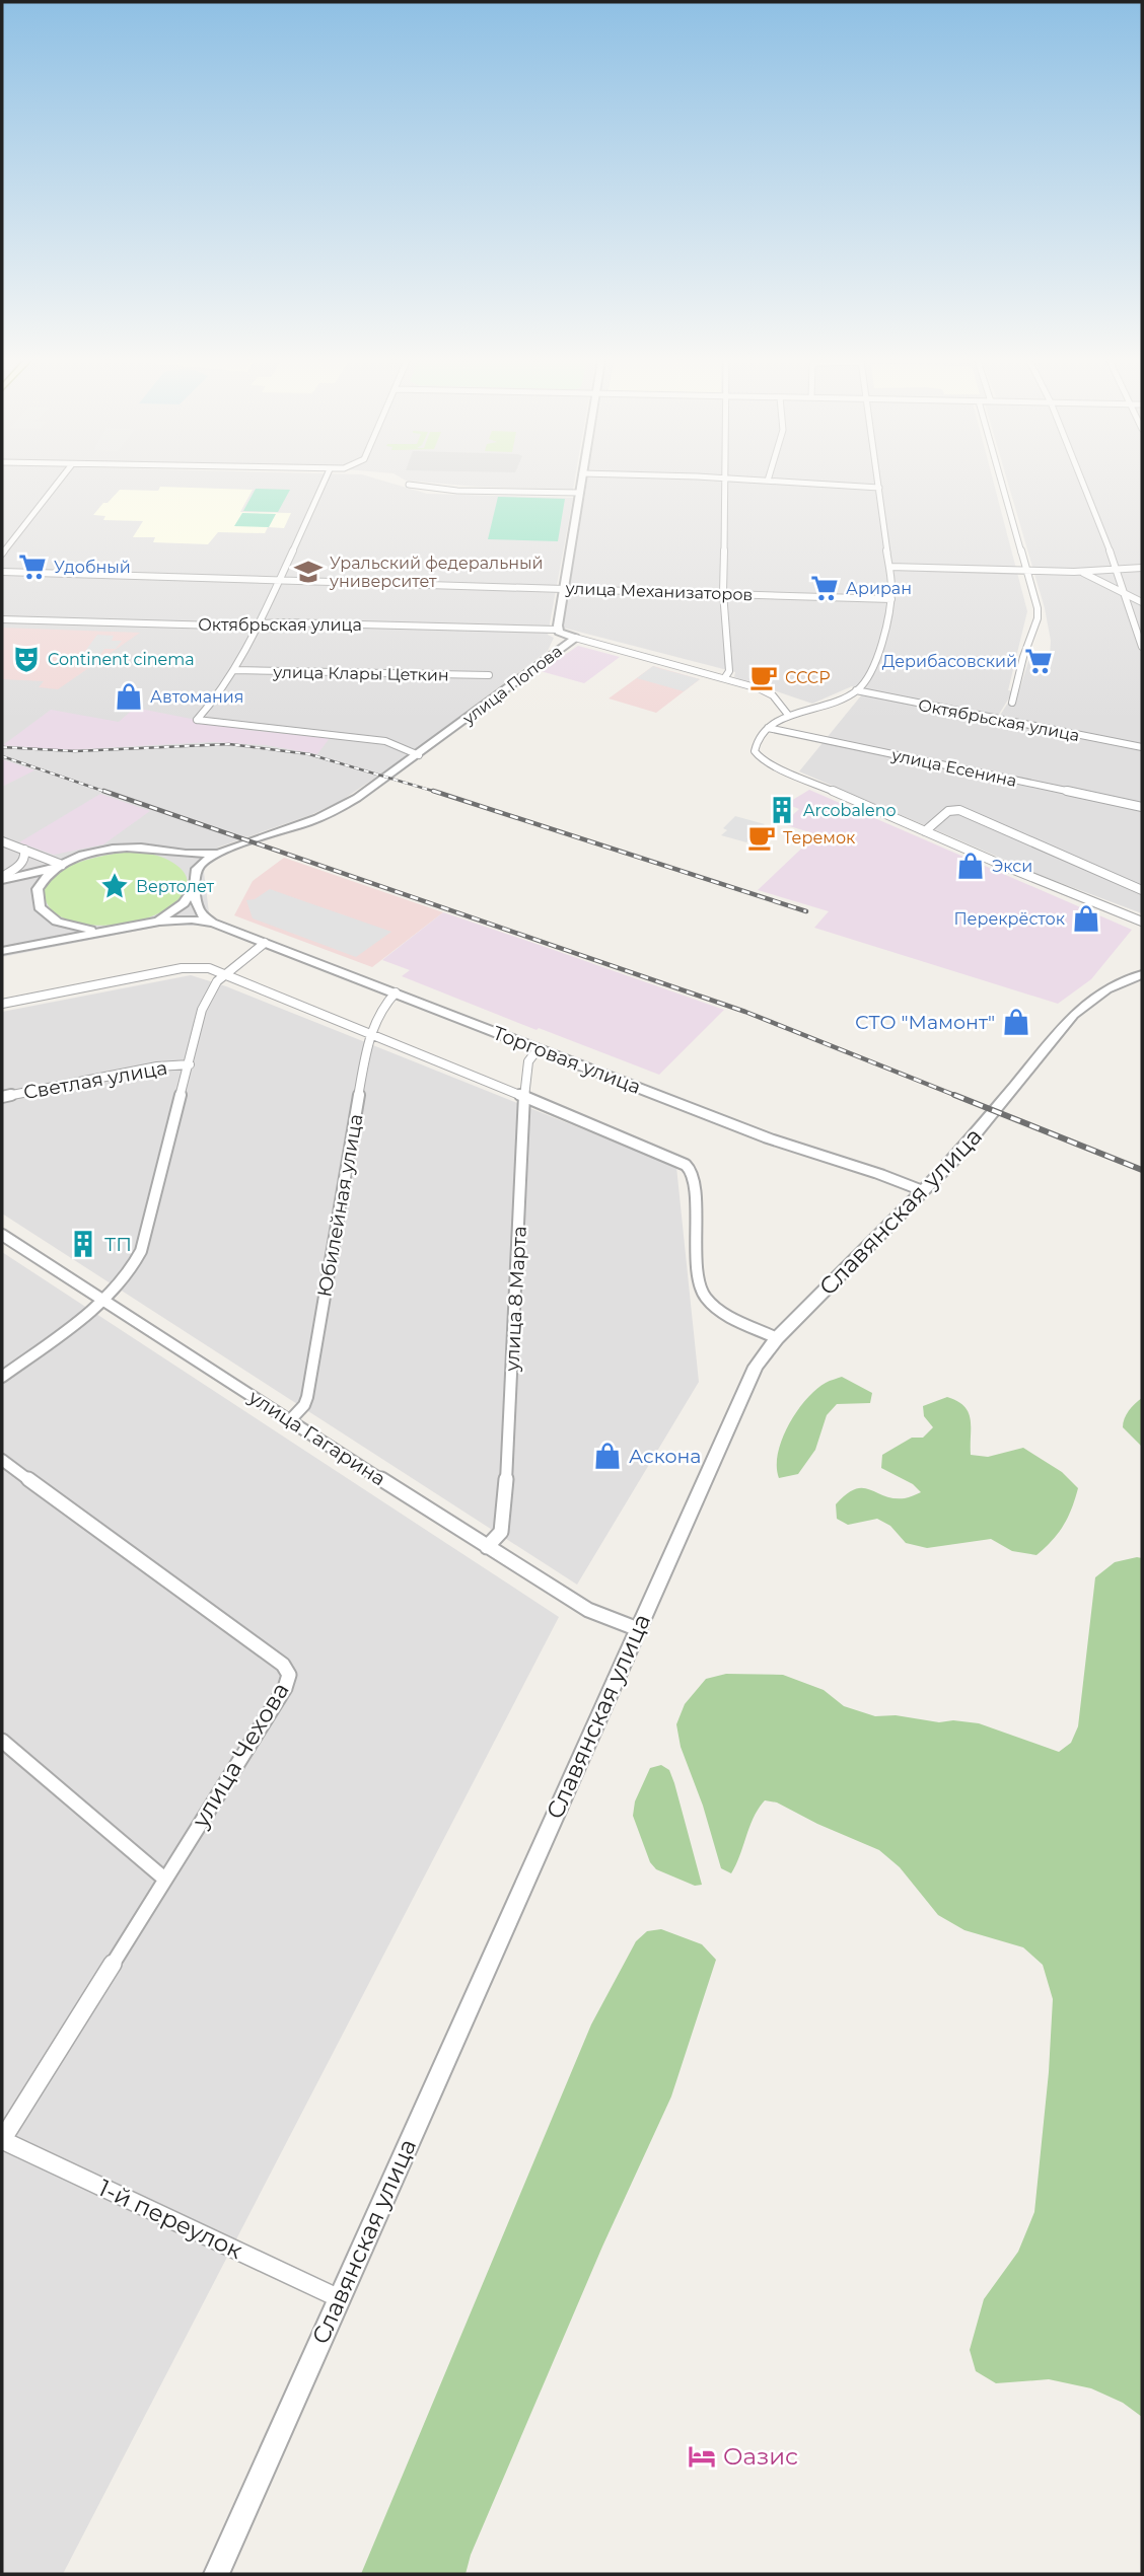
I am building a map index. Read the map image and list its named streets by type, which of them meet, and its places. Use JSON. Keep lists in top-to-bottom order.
{
  "streets": {
    "street": [
      "улица Механизаторов",
      "Октябрьская улица",
      "улица Клары Цеткин",
      "улица Попова",
      "улица Есенина",
      "Торговая улица",
      "Светлая улица",
      "Юбилейная улица",
      "Славянская улица",
      "улица 8 Марта",
      "улица Гагарина",
      "улица Чехова",
      "1-й переулок"
    ]
  },
  "crossings": [
    ["улица Механизаторов", "улица Попова"],
    ["Октябрьская улица", "улица Попова"],
    ["Торговая улица", "Юбилейная улица"],
    ["Торговая улица", "Славянская улица"],
    ["Торговая улица", "улица 8 Марта"],
    ["Юбилейная улица", "улица Гагарина"],
    ["Славянская улица", "улица Гагарина"],
    ["Славянская улица", "1-й переулок"],
    ["улица 8 Марта", "улица Гагарина"],
    ["улица Чехова", "1-й переулок"]
  ],
  "places": {
    "supermarket": ["Удобный", "Ариран", "Дерибасовский"],
    "school or university": ["Уральский федеральный университет"],
    "theatre": ["Continent cinema"],
    "cafe": ["СССР", "Теремок"],
    "shop": [
      "Автомания",
      "Экси",
      "Перекрёсток",
      "СТО \"Мамонт\"",
      "Аскона"
    ],
    "building": ["Arcobaleno", "ТП"],
    "place": ["Вертолет"],
    "hotel": ["Оазис"]
  }
}
